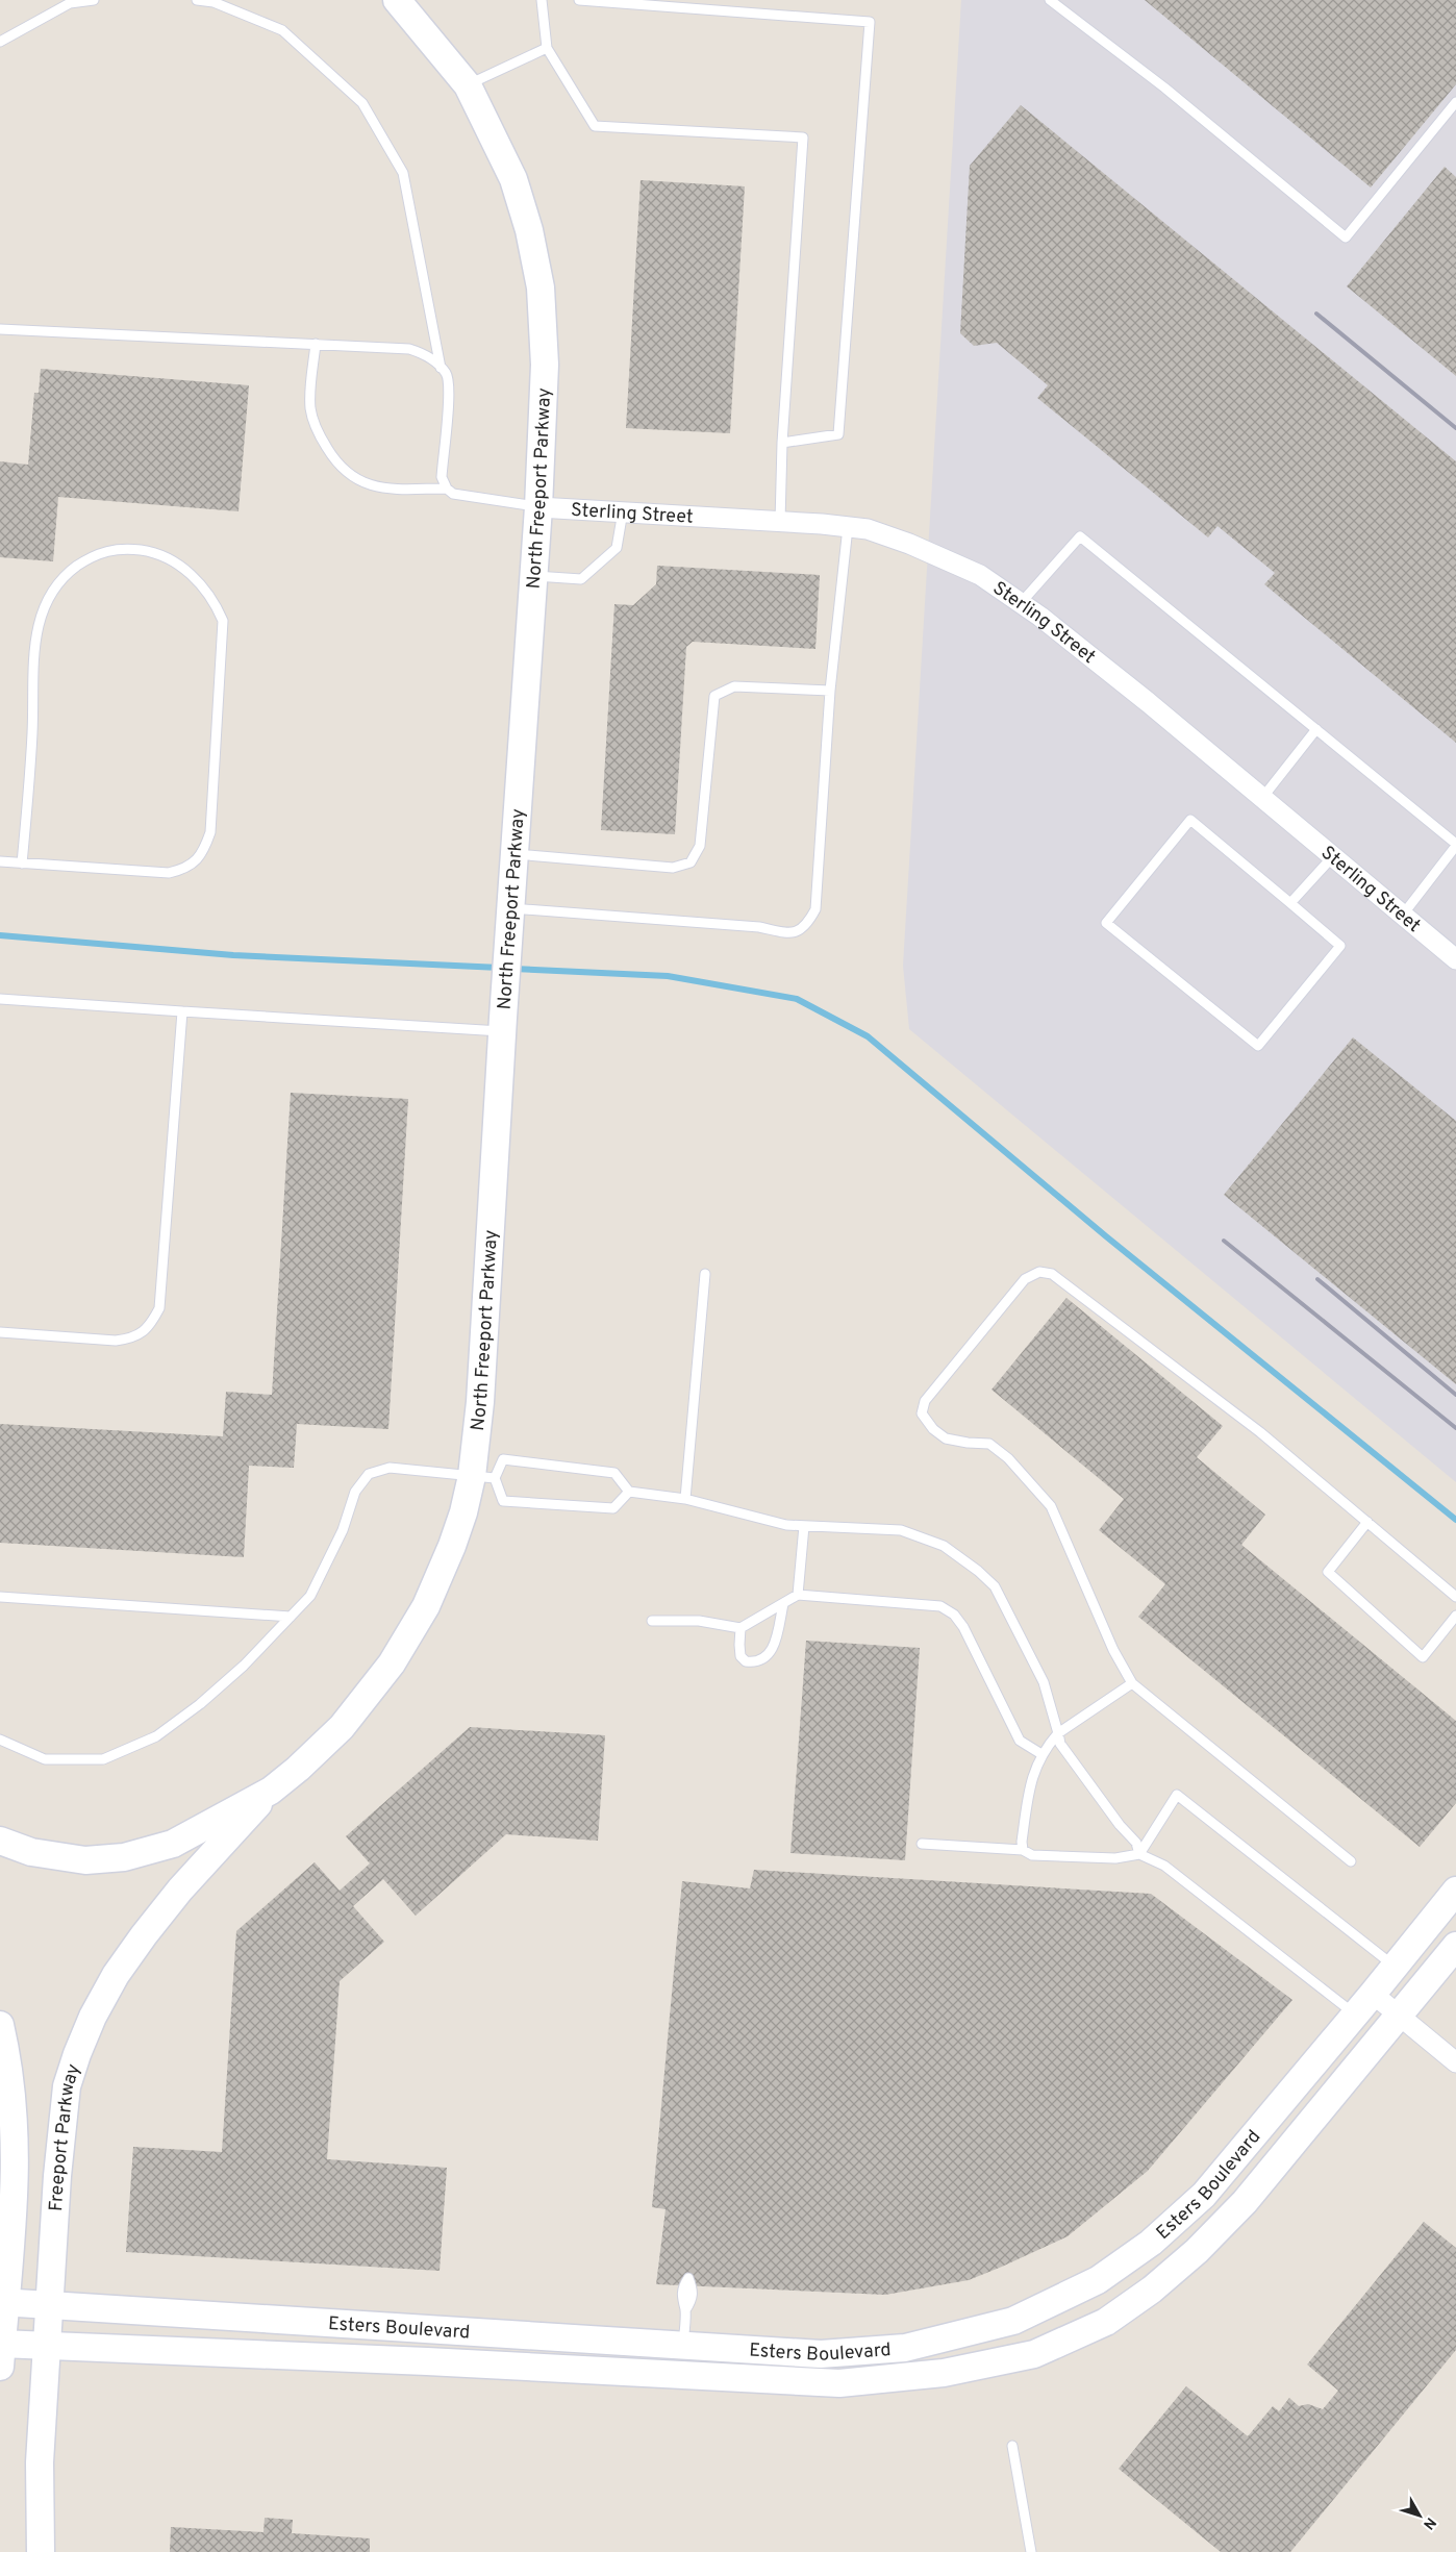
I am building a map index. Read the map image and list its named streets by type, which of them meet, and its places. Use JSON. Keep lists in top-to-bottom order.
{
  "streets": {
    "main road": ["North Freeport Parkway", "Freeport Parkway", "Esters Boulevard"],
    "street": ["Sterling Street"]
  },
  "crossings": [
    ["North Freeport Parkway", "Sterling Street"],
    ["North Freeport Parkway", "Freeport Parkway"],
    ["Freeport Parkway", "Esters Boulevard"]
  ],
  "north": "bottom right"
}
